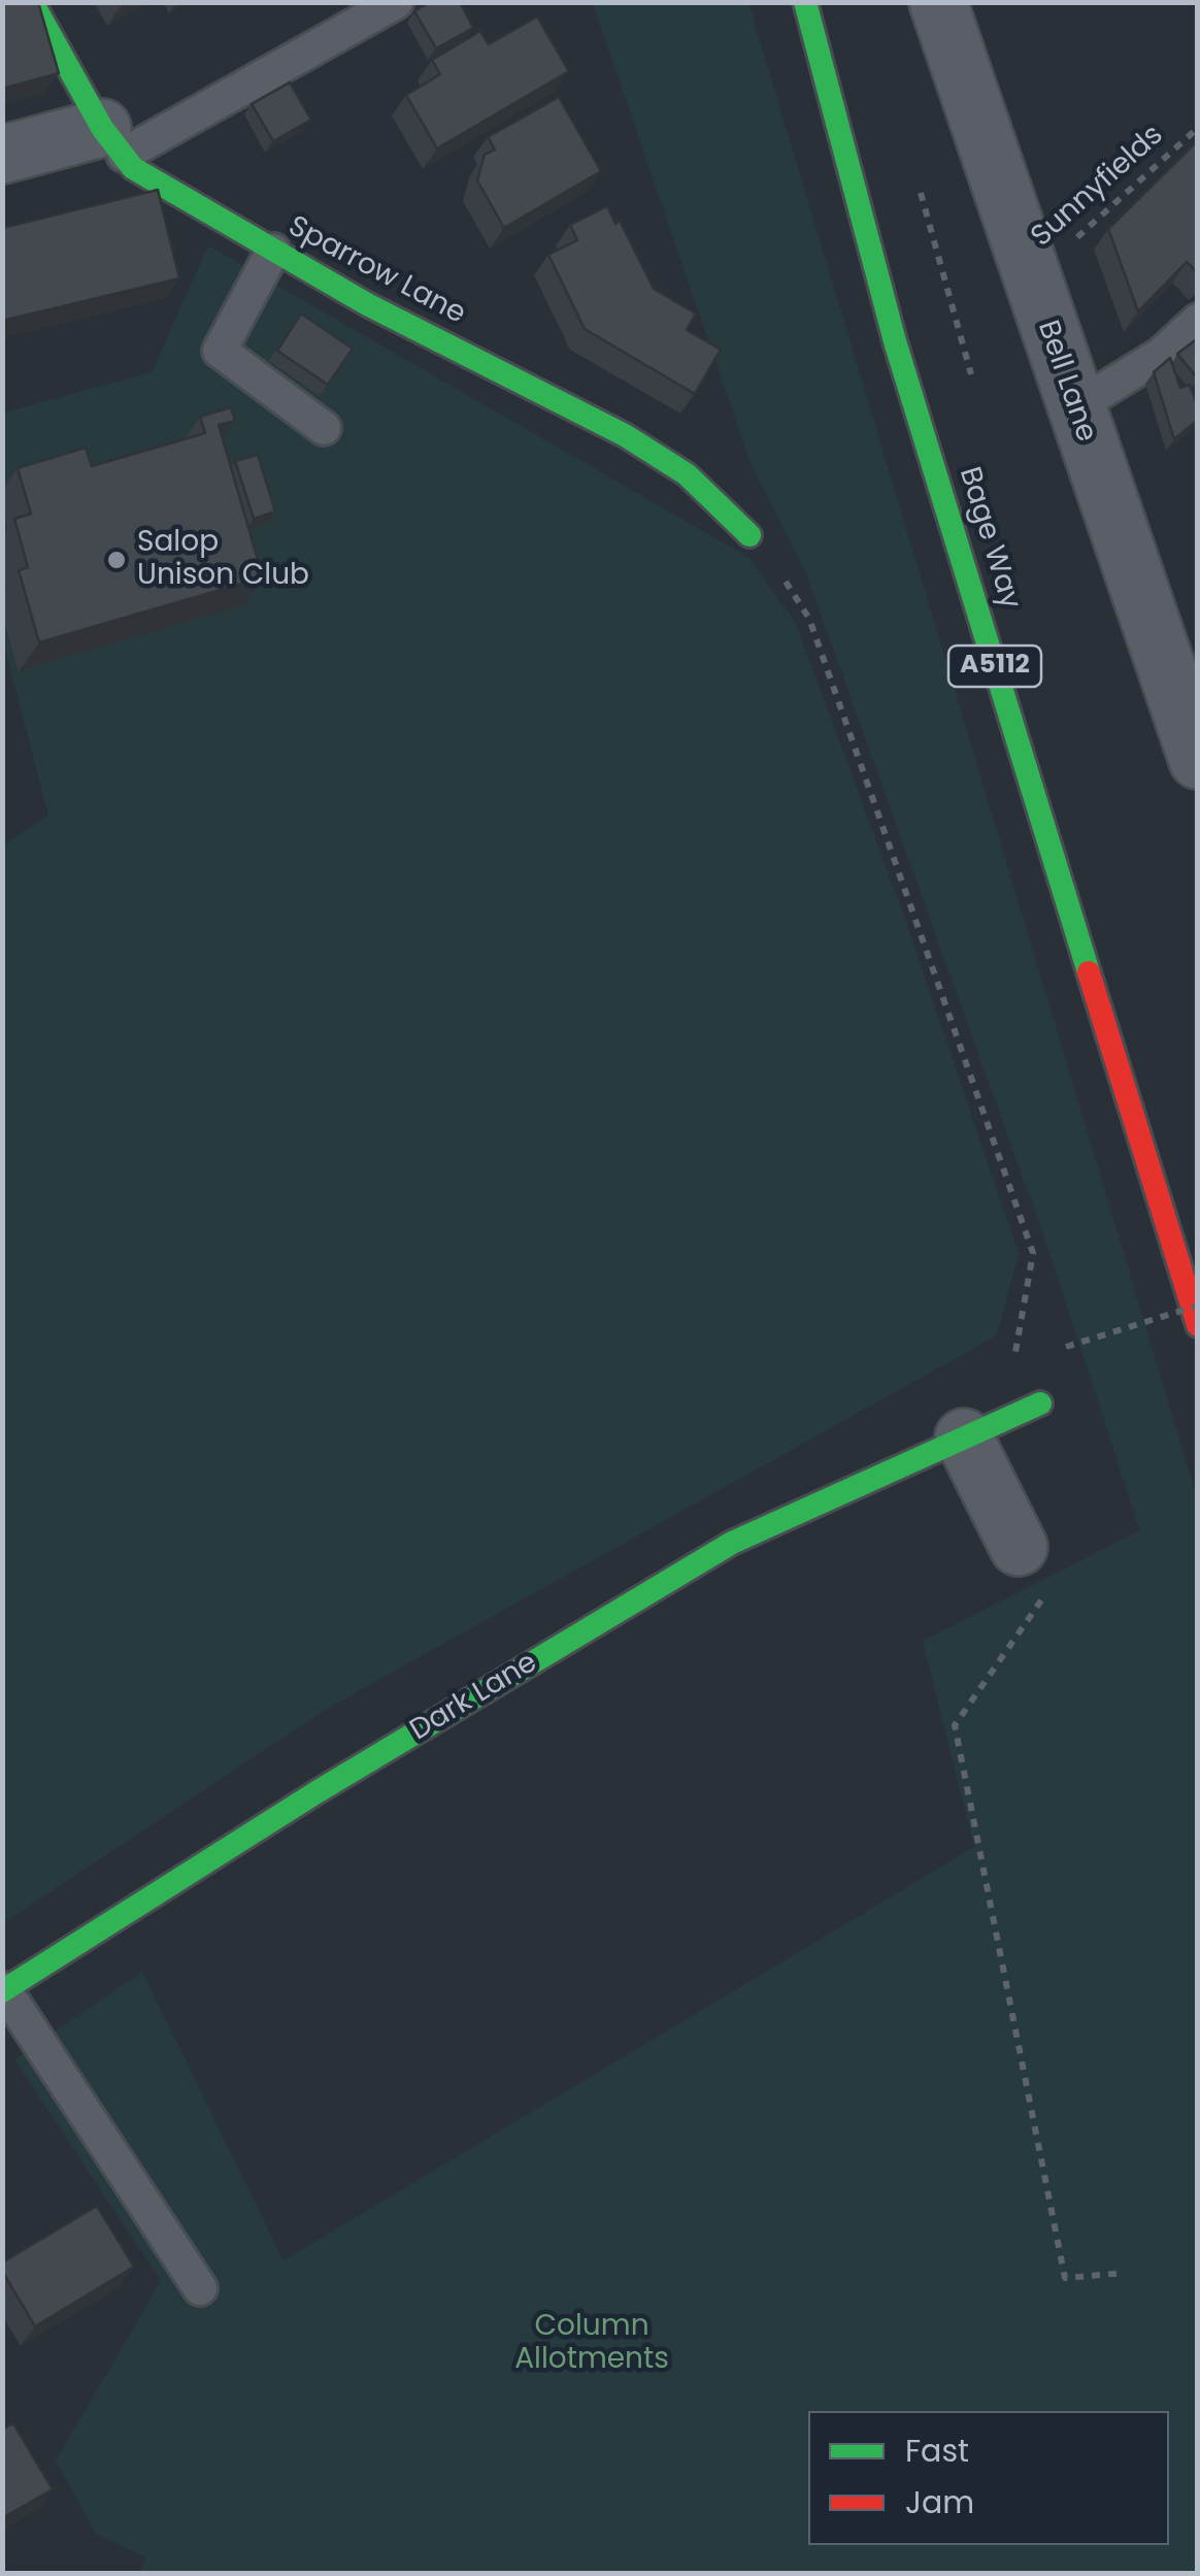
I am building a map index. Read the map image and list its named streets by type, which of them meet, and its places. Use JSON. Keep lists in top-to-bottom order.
{
  "streets": {
    "street": [
      "Sparrow Lane",
      "Bell Lane",
      "Bage Way",
      "A5112",
      "Dark Lane"
    ],
    "path": ["Sunnyfields"]
  },
  "crossings": [
    ["Sunnyfields", "Bell Lane"]
  ],
  "parks": ["Column Allotments"],
  "places": ["Salop Unison Club"],
  "legend": ["Fast", "Jam"]
}
